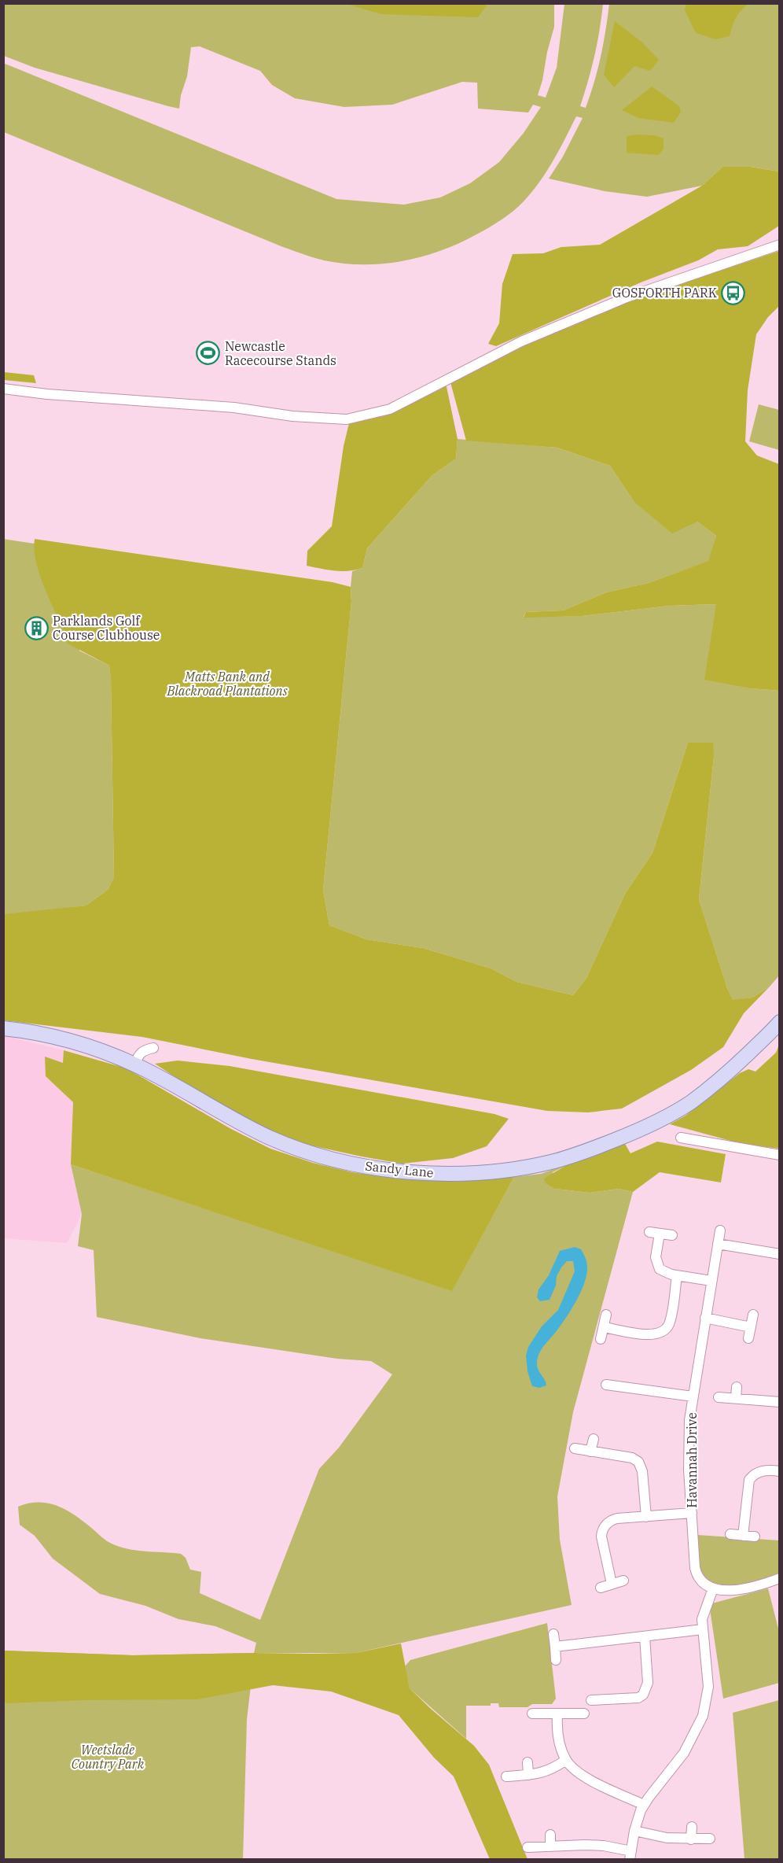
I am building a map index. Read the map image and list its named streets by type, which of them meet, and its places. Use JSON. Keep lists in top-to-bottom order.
{
  "streets": {
    "main road": ["Sandy Lane"],
    "street": ["Havannah Drive"]
  },
  "parks": ["Matts Bank and Blackroad Plantations", "Weetslade Country Park"],
  "places": {
    "bus stop": ["GOSFORTH PARK"],
    "sports": ["Newcastle Racecourse Stands"],
    "building": ["Parklands Golf Course Clubhouse"]
  }
}
